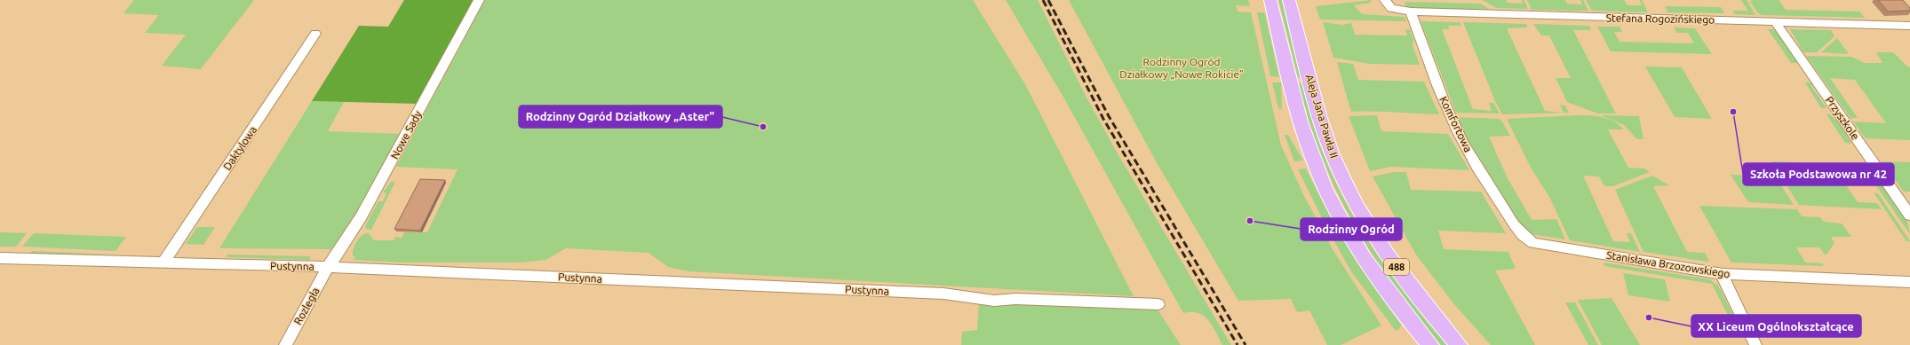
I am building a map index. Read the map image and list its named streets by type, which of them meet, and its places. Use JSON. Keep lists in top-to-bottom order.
{
  "streets": {
    "main road": ["Aleja Jana Pawła II", "488"],
    "street": [
      "Stefana Rogozińskiego",
      "Przyszkole",
      "Komfortowa",
      "Nowe Sady",
      "Daktylowa",
      "Stanisława Brzozowskiego",
      "Pustynna",
      "Rozległa"
    ]
  },
  "crossings": [
    ["Stefana Rogozińskiego", "Przyszkole"],
    ["Stefana Rogozińskiego", "Komfortowa"],
    ["Komfortowa", "Stanisława Brzozowskiego"],
    ["Nowe Sady", "Pustynna"],
    ["Nowe Sady", "Rozległa"],
    ["Daktylowa", "Pustynna"],
    ["Pustynna", "Rozległa"]
  ],
  "parks": ["Rodzinny Ogród Działkowy „Nowe Rokicie”"],
  "places": [
    "Szkoła Podstawowa nr 42",
    "Rodzinny Ogród Działkowy „Aster”",
    "Rodzinny Ogród",
    "XX Liceum Ogólnokształcące"
  ]
}
